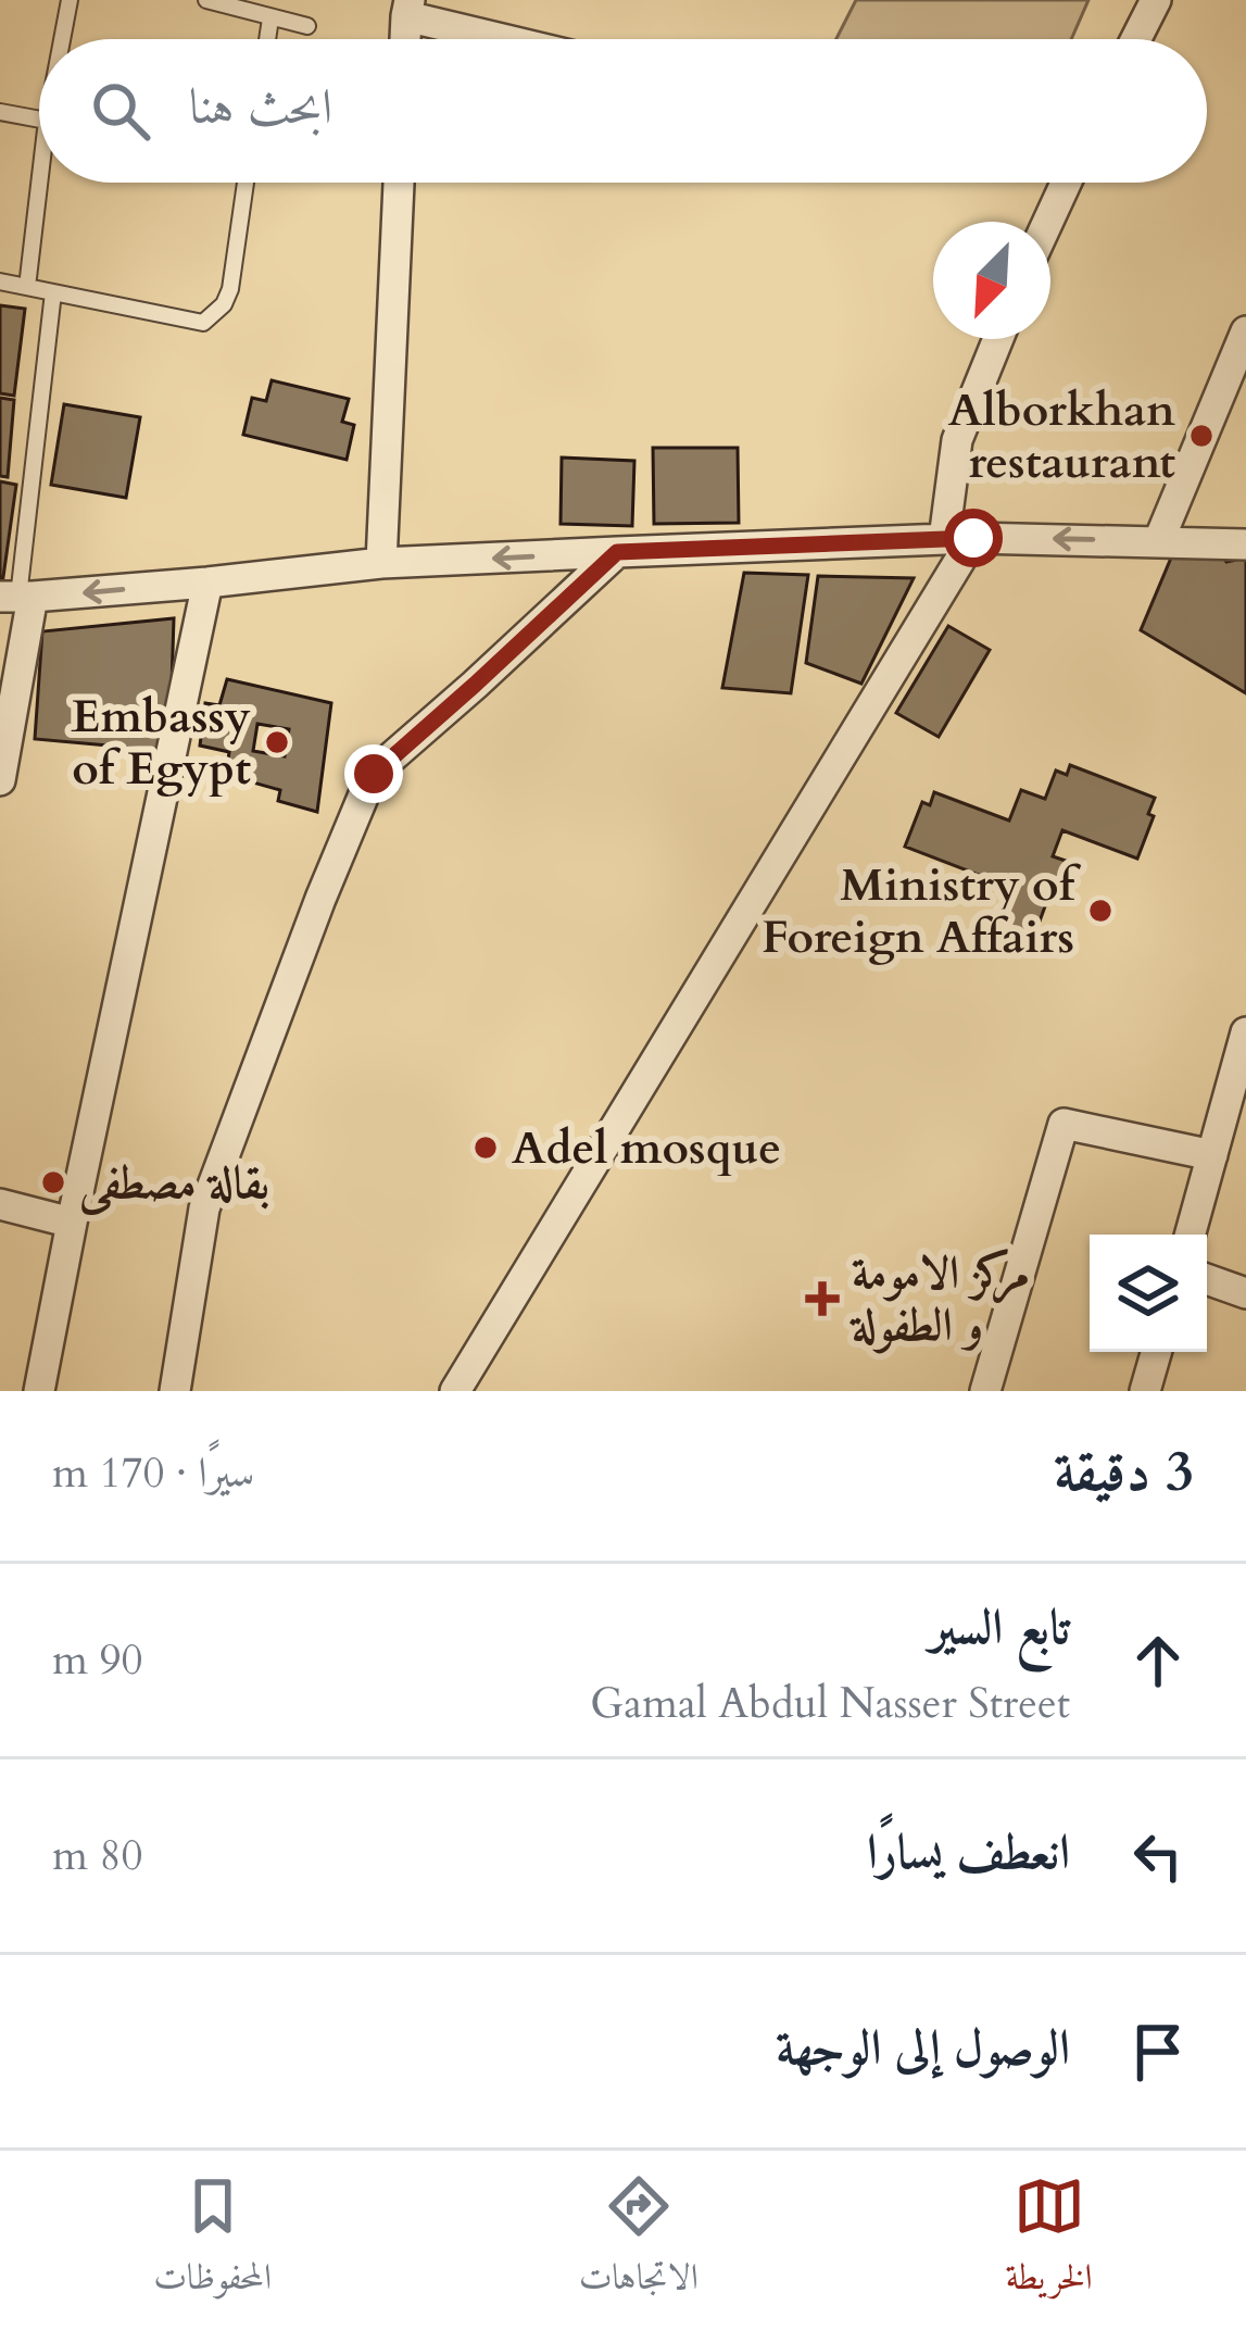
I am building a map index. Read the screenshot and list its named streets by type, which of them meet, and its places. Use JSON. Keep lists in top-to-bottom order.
{
  "places": {
    "other": [
      "Alborkhan restaurant",
      "Embassy of Egypt",
      "Ministry of Foreign Affairs",
      "Adel mosque",
      "بقالة مصطفى"
    ],
    "health": ["مركز الامومة و الطفولة"]
  },
  "north": "bottom left",
  "page": {
    "search": "ابحث هنا",
    "heading": ["3 دقيقة", "سيرًا · 170 m"],
    "list": [
      ["تابع السير", "Gamal Abdul Nasser Street", "90 m"],
      ["انعطف يسارًا", "80 m"],
      "الوصول إلى الوجهة"
    ],
    "nav": ["الخريطة", "الاتجاهات", "المحفوظات"]
  }
}
